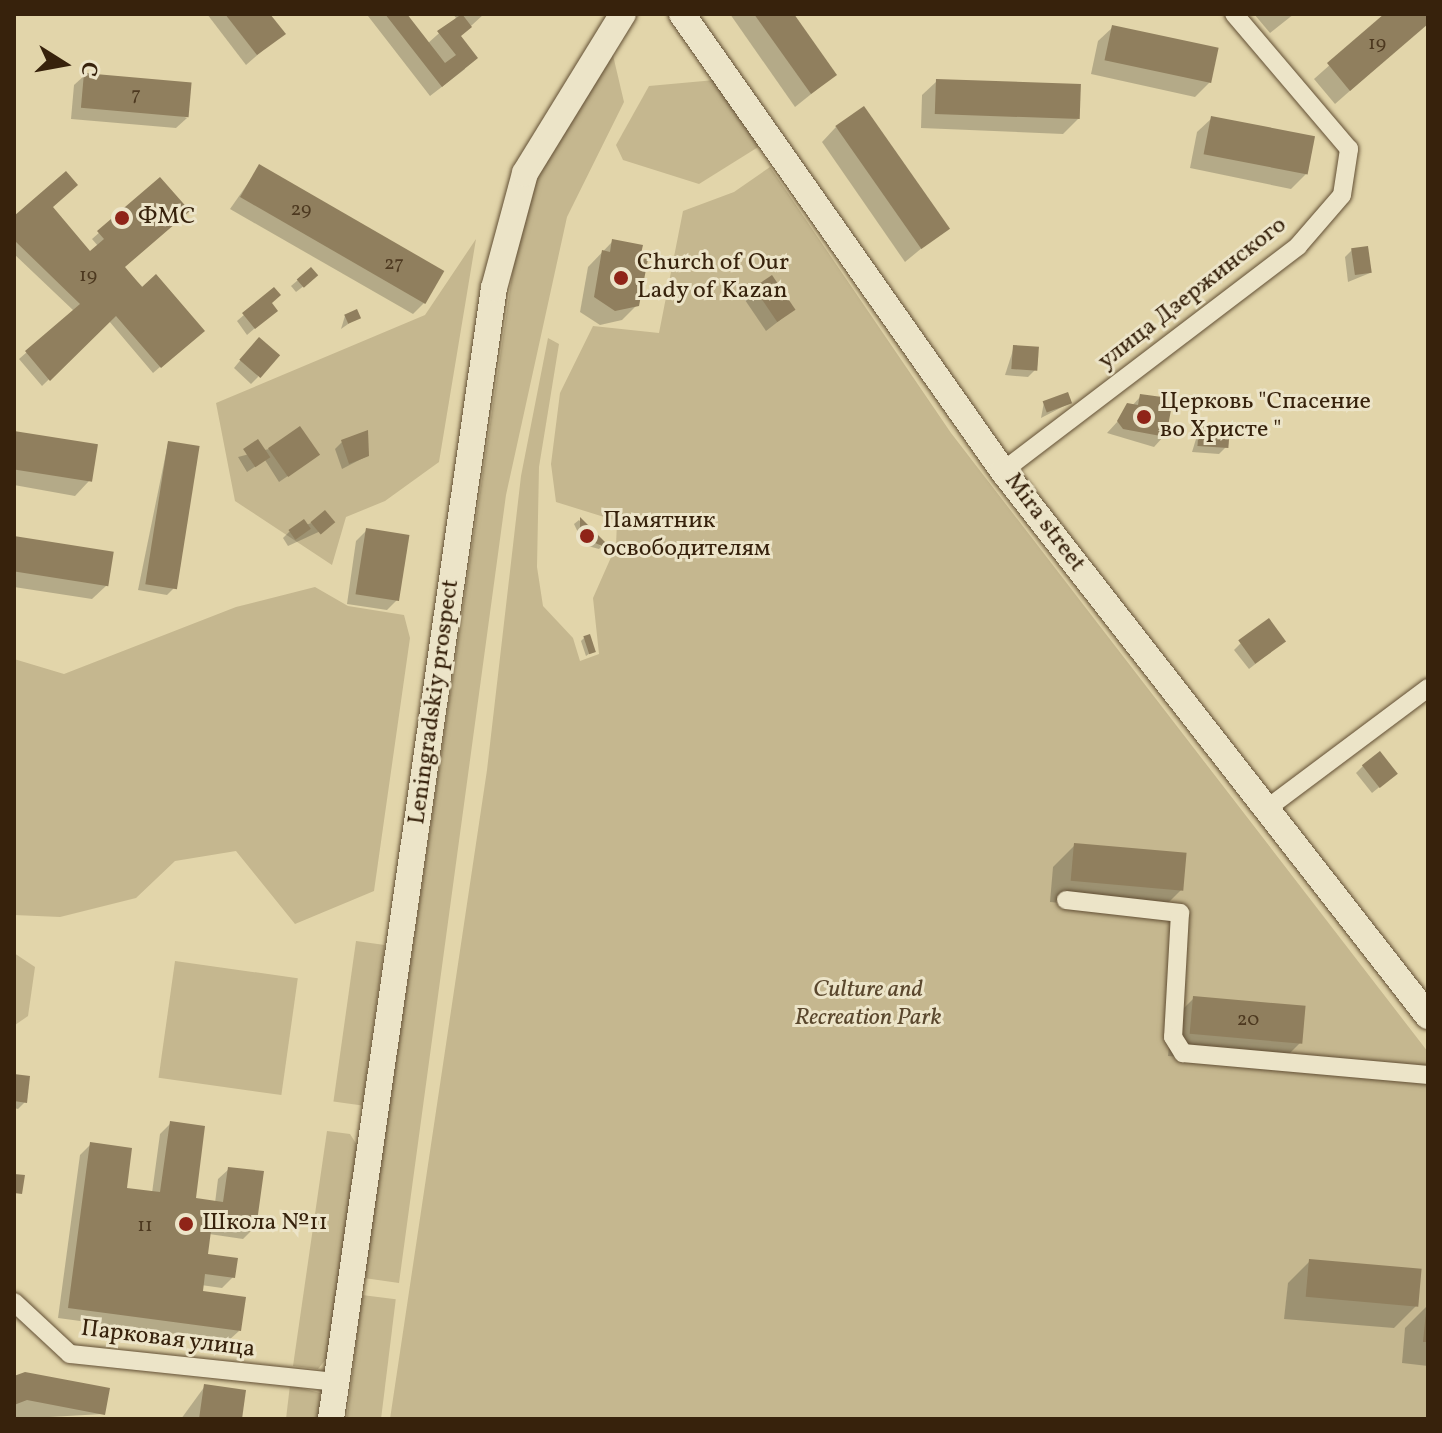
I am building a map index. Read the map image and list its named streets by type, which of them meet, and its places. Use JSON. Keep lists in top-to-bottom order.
{
  "streets": {
    "street": [
      "улица Дзержинского",
      "Mira street",
      "Leningradskiy prospect",
      "Парковая улица"
    ]
  },
  "crossings": [
    ["улица Дзержинского", "Mira street"],
    ["Leningradskiy prospect", "Парковая улица"]
  ],
  "parks": ["Culture and Recreation Park"],
  "places": [
    "ФМС",
    "Church of Our Lady of Kazan",
    "Церковь \"Спасение во Христе \"",
    "Памятник освободителям",
    "Школа №11"
  ],
  "house_numbers": [
    "19",
    "7",
    "29",
    "27",
    "19",
    "20",
    "11"
  ],
  "north": "right"
}
